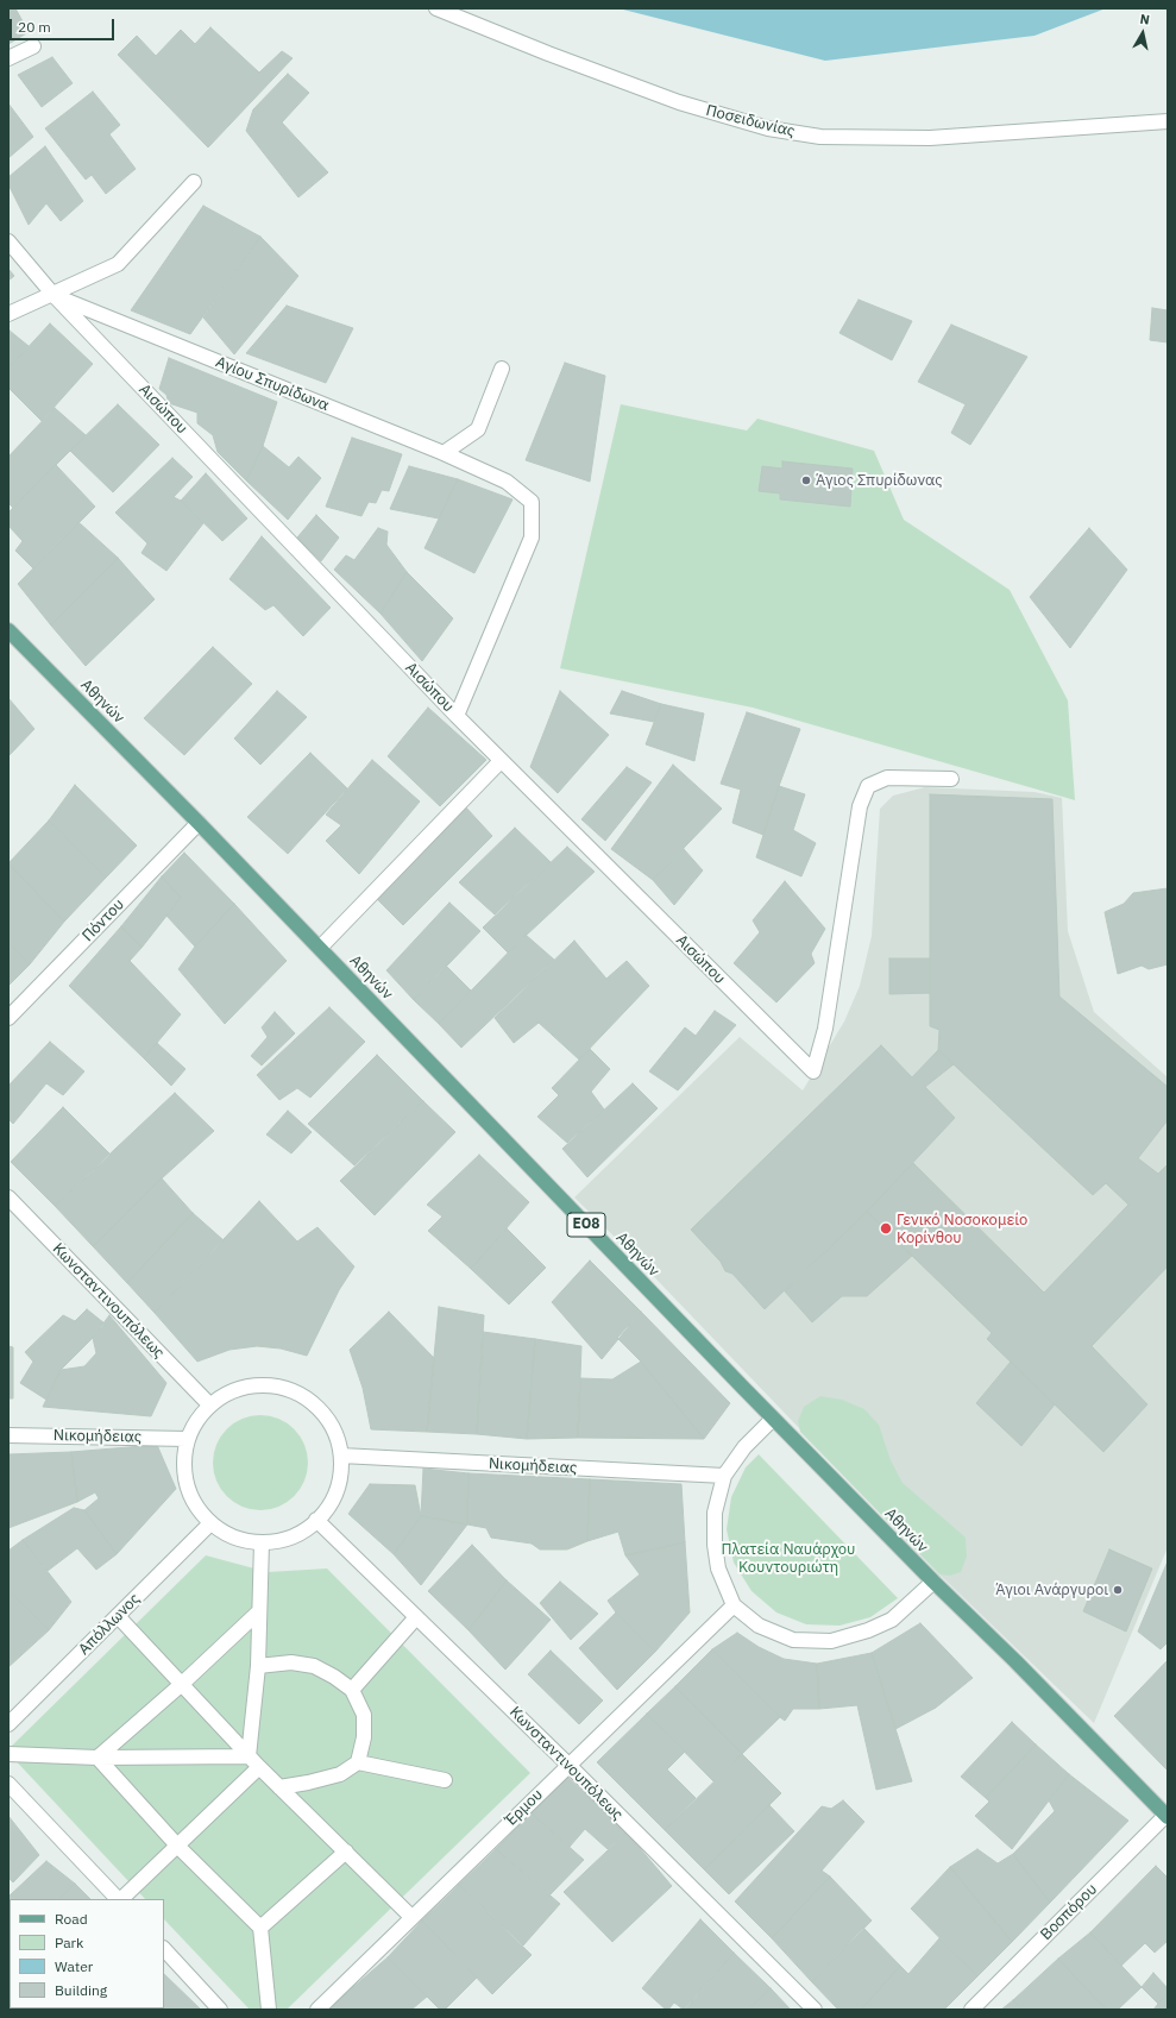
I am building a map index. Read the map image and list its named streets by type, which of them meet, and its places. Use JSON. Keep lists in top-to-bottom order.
{
  "streets": {
    "main road": ["Αθηνών", "ΕΟ8"],
    "street": [
      "Ποσειδωνίας",
      "Αγίου Σπυρίδωνα",
      "Αισώπου",
      "Πόντου",
      "Κωνσταντινουπόλεως",
      "Νικομήδειας",
      "Απόλλωνος",
      "Έρμου",
      "Βοσπόρου"
    ]
  },
  "crossings": [
    ["Αγίου Σπυρίδωνα", "Αισώπου"],
    ["Αθηνών", "Πόντου"],
    ["Αθηνών", "Βοσπόρου"],
    ["Κωνσταντινουπόλεως", "Νικομήδειας"],
    ["Κωνσταντινουπόλεως", "Απόλλωνος"],
    ["Κωνσταντινουπόλεως", "Έρμου"],
    ["Νικομήδειας", "Απόλλωνος"]
  ],
  "parks": ["Πλατεία Ναυάρχου Κουντουριώτη"],
  "places": ["Άγιος Σπυρίδωνας", "Γενικό Νοσοκομείο Κορίνθου", "Άγιοι Ανάργυροι"],
  "legend": [
    "Road",
    "Park",
    "Water",
    "Building"
  ],
  "scale_bar": "20 m",
  "north": "top"
}
